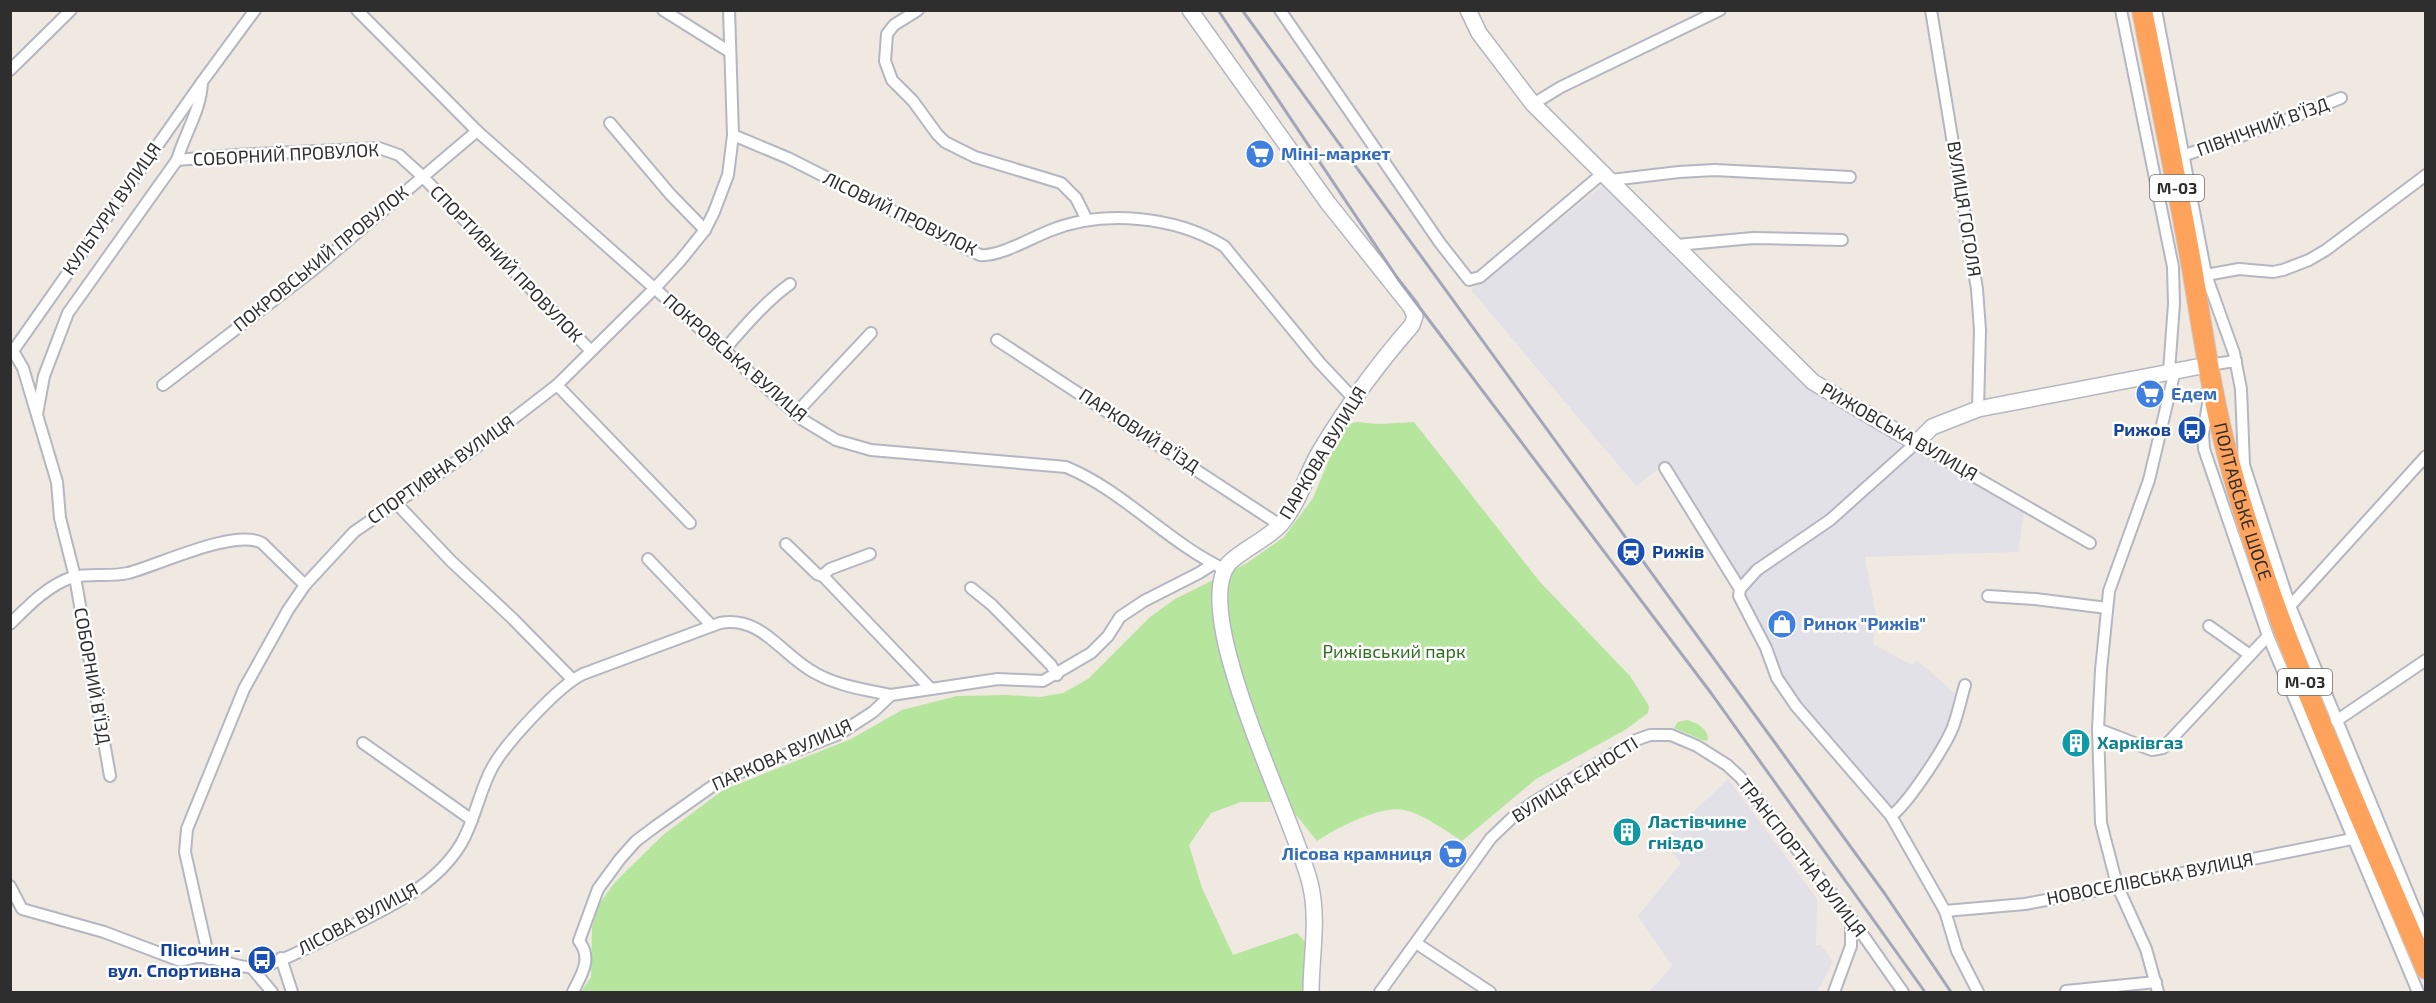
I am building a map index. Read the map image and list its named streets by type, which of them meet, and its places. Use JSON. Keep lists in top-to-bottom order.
{
  "streets": {
    "highway": ["М-03", "ПОЛТАВСЬКЕ ШОСЕ"],
    "street": [
      "ПІВНІЧНИЙ В’ЇЗД",
      "СОБОРНИЙ ПРОВУЛОК",
      "КУЛЬТУРИ ВУЛИЦЯ",
      "ВУЛИЦЯ ГОГОЛЯ",
      "ЛІСОВИЙ ПРОВУЛОК",
      "ПОКРОВСЬКИЙ ПРОВУЛОК",
      "СПОРТИВНИЙ ПРОВУЛОК",
      "ПОКРОВСЬКА ВУЛИЦЯ",
      "ПАРКОВИЙ В’ЇЗД",
      "РИЖОВСЬКА ВУЛИЦЯ",
      "ПАРКОВА ВУЛИЦЯ",
      "СПОРТИВНА ВУЛИЦЯ",
      "СОБОРНИЙ В’ЇЗД",
      "ВУЛИЦЯ ЄДНОСТІ",
      "ТРАНСПОРТНА ВУЛИЦЯ",
      "НОВОСЕЛІВСЬКА ВУЛИЦЯ",
      "ЛІСОВА ВУЛИЦЯ"
    ]
  },
  "crossings": [
    ["СОБОРНИЙ ПРОВУЛОК", "КУЛЬТУРИ ВУЛИЦЯ"],
    ["СОБОРНИЙ ПРОВУЛОК", "ПОКРОВСЬКИЙ ПРОВУЛОК"],
    ["СОБОРНИЙ ПРОВУЛОК", "СПОРТИВНИЙ ПРОВУЛОК"],
    ["КУЛЬТУРИ ВУЛИЦЯ", "СОБОРНИЙ В’ЇЗД"],
    ["ЛІСОВИЙ ПРОВУЛОК", "ПАРКОВА ВУЛИЦЯ"],
    ["ЛІСОВИЙ ПРОВУЛОК", "СПОРТИВНА ВУЛИЦЯ"],
    ["ПОКРОВСЬКИЙ ПРОВУЛОК", "СПОРТИВНИЙ ПРОВУЛОК"],
    ["ПОКРОВСЬКИЙ ПРОВУЛОК", "ПОКРОВСЬКА ВУЛИЦЯ"],
    ["СПОРТИВНИЙ ПРОВУЛОК", "СПОРТИВНА ВУЛИЦЯ"],
    ["ПОКРОВСЬКА ВУЛИЦЯ", "ПАРКОВА ВУЛИЦЯ"],
    ["ПОКРОВСЬКА ВУЛИЦЯ", "СПОРТИВНА ВУЛИЦЯ"],
    ["ПАРКОВИЙ В’ЇЗД", "ПАРКОВА ВУЛИЦЯ"],
    ["ПАРКОВА ВУЛИЦЯ", "ЛІСОВА ВУЛИЦЯ"],
    ["СПОРТИВНА ВУЛИЦЯ", "ЛІСОВА ВУЛИЦЯ"],
    ["ВУЛИЦЯ ЄДНОСТІ", "ТРАНСПОРТНА ВУЛИЦЯ"]
  ],
  "parks": ["Рижівський парк"],
  "places": {
    "supermarket": ["Міні-маркет", "Едем", "Лісова крамниця"],
    "bus stop": ["Рижов", "Пісочин - вул. Спортивна"],
    "station": ["Рижів"],
    "shop": ["Ринок \"Рижів\""],
    "building": ["Харківгаз", "Ластівчине гніздо"]
  }
}
